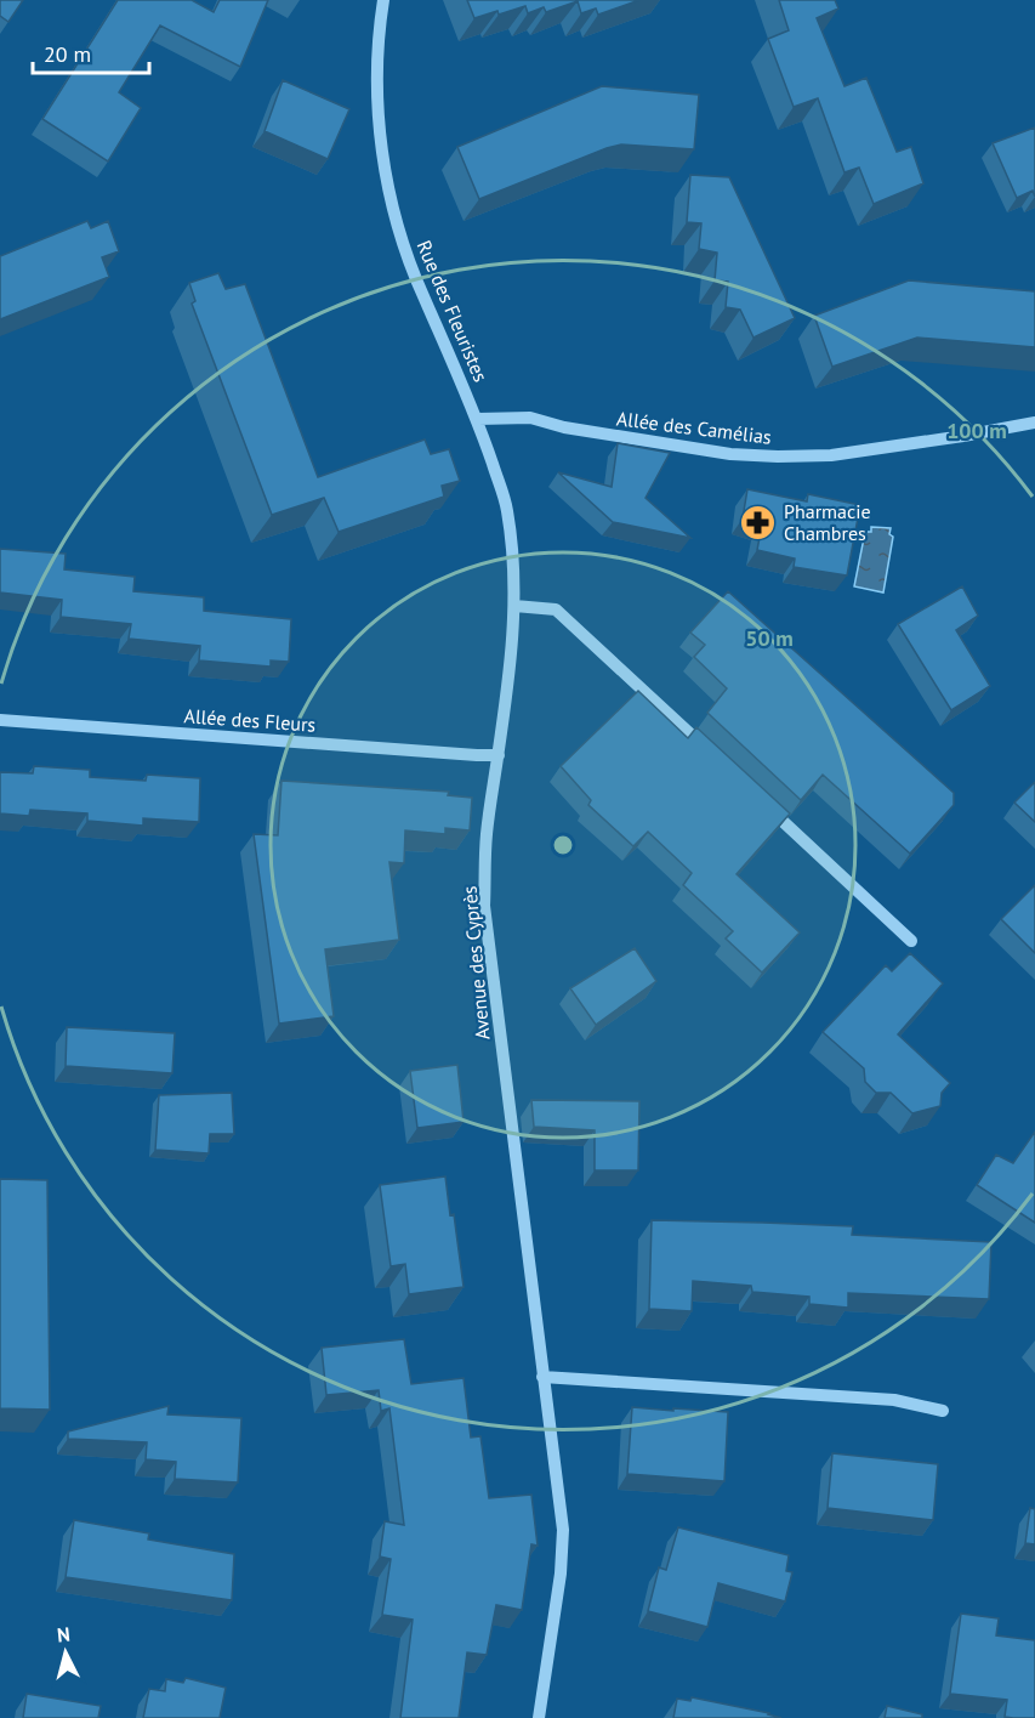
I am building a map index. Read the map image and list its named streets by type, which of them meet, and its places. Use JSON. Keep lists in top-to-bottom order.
{
  "streets": {
    "street": [
      "Rue des Fleuristes",
      "Allée des Camélias",
      "Allée des Fleurs",
      "Avenue des Cyprès"
    ]
  },
  "crossings": [
    ["Rue des Fleuristes", "Allée des Camélias"],
    ["Rue des Fleuristes", "Avenue des Cyprès"],
    ["Allée des Camélias", "Avenue des Cyprès"],
    ["Allée des Fleurs", "Avenue des Cyprès"]
  ],
  "places": {
    "pharmacy": ["Pharmacie Chambres"]
  },
  "scale_bar": "20 m",
  "north": "top",
  "rings": ["100 m", "50 m"]
}
